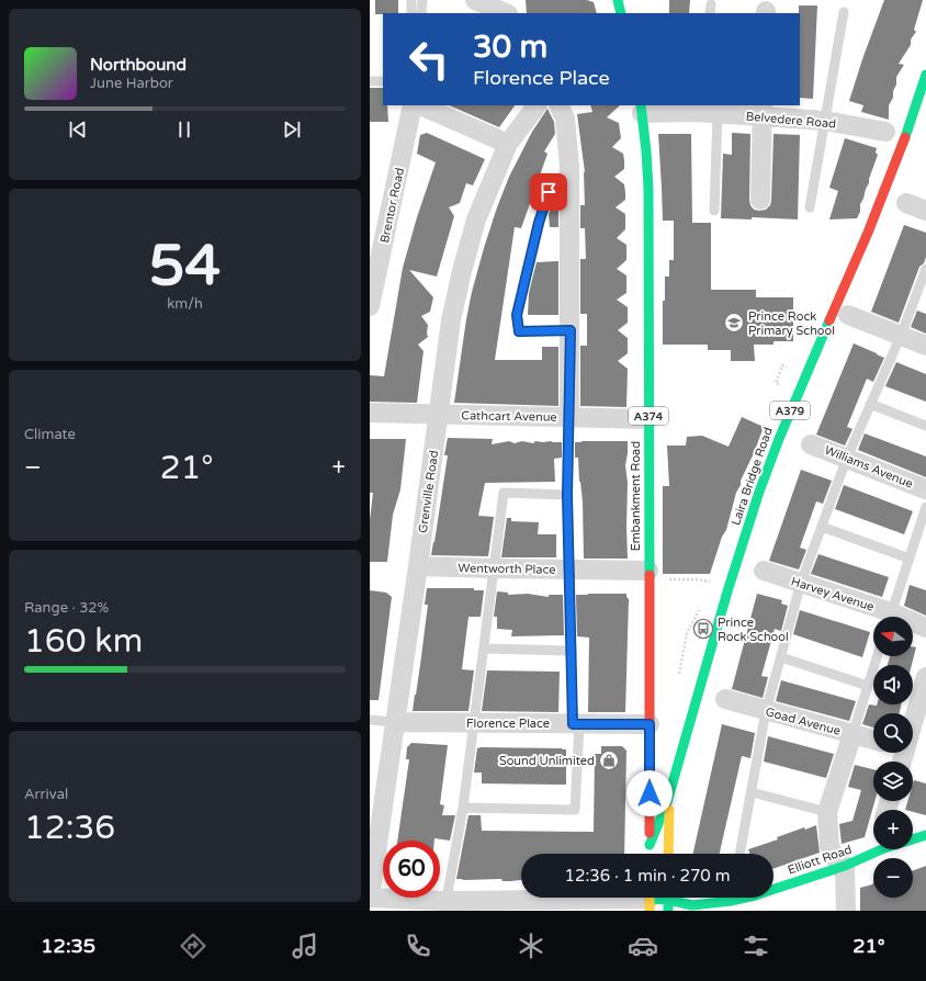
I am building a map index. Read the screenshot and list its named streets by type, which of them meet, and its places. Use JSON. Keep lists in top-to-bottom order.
{
  "streets": {
    "main road": [
      "A379",
      "A374",
      "Laira Bridge Road",
      "Embankment Road",
      "Elliott Road"
    ],
    "street": [
      "Belvedere Road",
      "Brentor Road",
      "Cathcart Avenue",
      "Williams Avenue",
      "Grenville Road",
      "Wentworth Place",
      "Harvey Avenue",
      "Goad Avenue",
      "Florence Place"
    ]
  },
  "crossings": [
    ["Belvedere Road", "Embankment Road"],
    ["Cathcart Avenue", "Grenville Road"],
    ["Cathcart Avenue", "Embankment Road"],
    ["Laira Bridge Road", "Embankment Road"],
    ["Grenville Road", "Wentworth Place"],
    ["Grenville Road", "Florence Place"],
    ["Embankment Road", "Wentworth Place"],
    ["Embankment Road", "Florence Place"]
  ],
  "places": {
    "school or university": ["Prince Rock Primary School"],
    "bus stop": ["Prince Rock School"],
    "shop": ["Sound Unlimited"]
  },
  "north": "left",
  "page": {
    "turn": ["30 m", "Florence Place"],
    "song": ["Northbound", "June Harbor"],
    "tile": [
      ["54", "km/h"],
      "Climate",
      ["Range · 32%", "160 km"],
      ["Arrival", "12:36"]
    ],
    "heat": ["−", "21°", "+"],
    "map_buttons": ["+", "−"],
    "limit": "60",
    "trip": "12:36 · 1 min · 270 m",
    "tabs": ["12:35", "21°"]
  }
}
